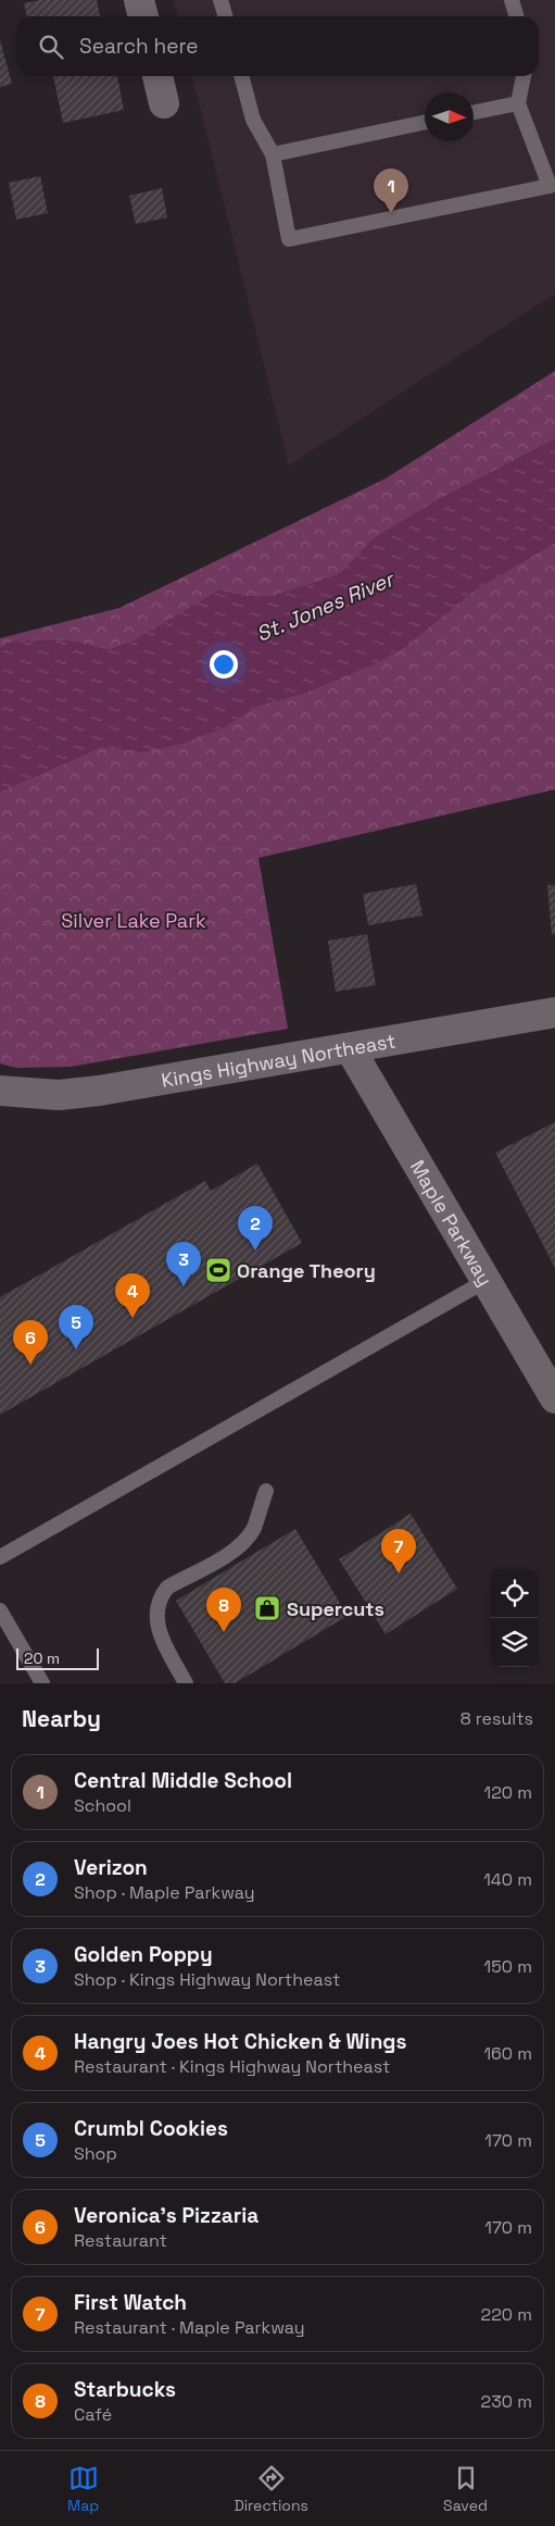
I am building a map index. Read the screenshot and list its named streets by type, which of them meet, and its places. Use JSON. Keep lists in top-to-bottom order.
{
  "streets": {
    "street": ["Kings Highway Northeast", "Maple Parkway"]
  },
  "crossings": [
    ["Kings Highway Northeast", "Maple Parkway"]
  ],
  "water": ["St. Jones River"],
  "parks": ["Silver Lake Park"],
  "places": {
    "sports": ["Orange Theory"],
    "shop": ["Supercuts"]
  },
  "scale_bar": "20 m",
  "north": "right",
  "page": {
    "search": "Search here",
    "pins": [
      "1",
      "2",
      "3",
      "4",
      "5",
      "6",
      "7",
      "8"
    ],
    "scale": "20 m",
    "heading": ["Nearby", "8 results"],
    "list": [
      {
        "mark": "1",
        "name": "Central Middle School",
        "note": "School",
        "value": "120 m"
      },
      {
        "mark": "2",
        "name": "Verizon",
        "note": "Shop · Maple Parkway",
        "value": "140 m"
      },
      {
        "mark": "3",
        "name": "Golden Poppy",
        "note": "Shop · Kings Highway Northeast",
        "value": "150 m"
      },
      {
        "mark": "4",
        "name": "Hangry Joes Hot Chicken & Wings",
        "note": "Restaurant · Kings Highway Northeast",
        "value": "160 m"
      },
      {
        "mark": "5",
        "name": "Crumbl Cookies",
        "note": "Shop",
        "value": "170 m"
      },
      {
        "mark": "6",
        "name": "Veronica's Pizzaria",
        "note": "Restaurant",
        "value": "170 m"
      },
      {
        "mark": "7",
        "name": "First Watch",
        "note": "Restaurant · Maple Parkway",
        "value": "220 m"
      },
      {
        "mark": "8",
        "name": "Starbucks",
        "note": "Café",
        "value": "230 m"
      }
    ],
    "nav": ["Map", "Directions", "Saved"]
  }
}
